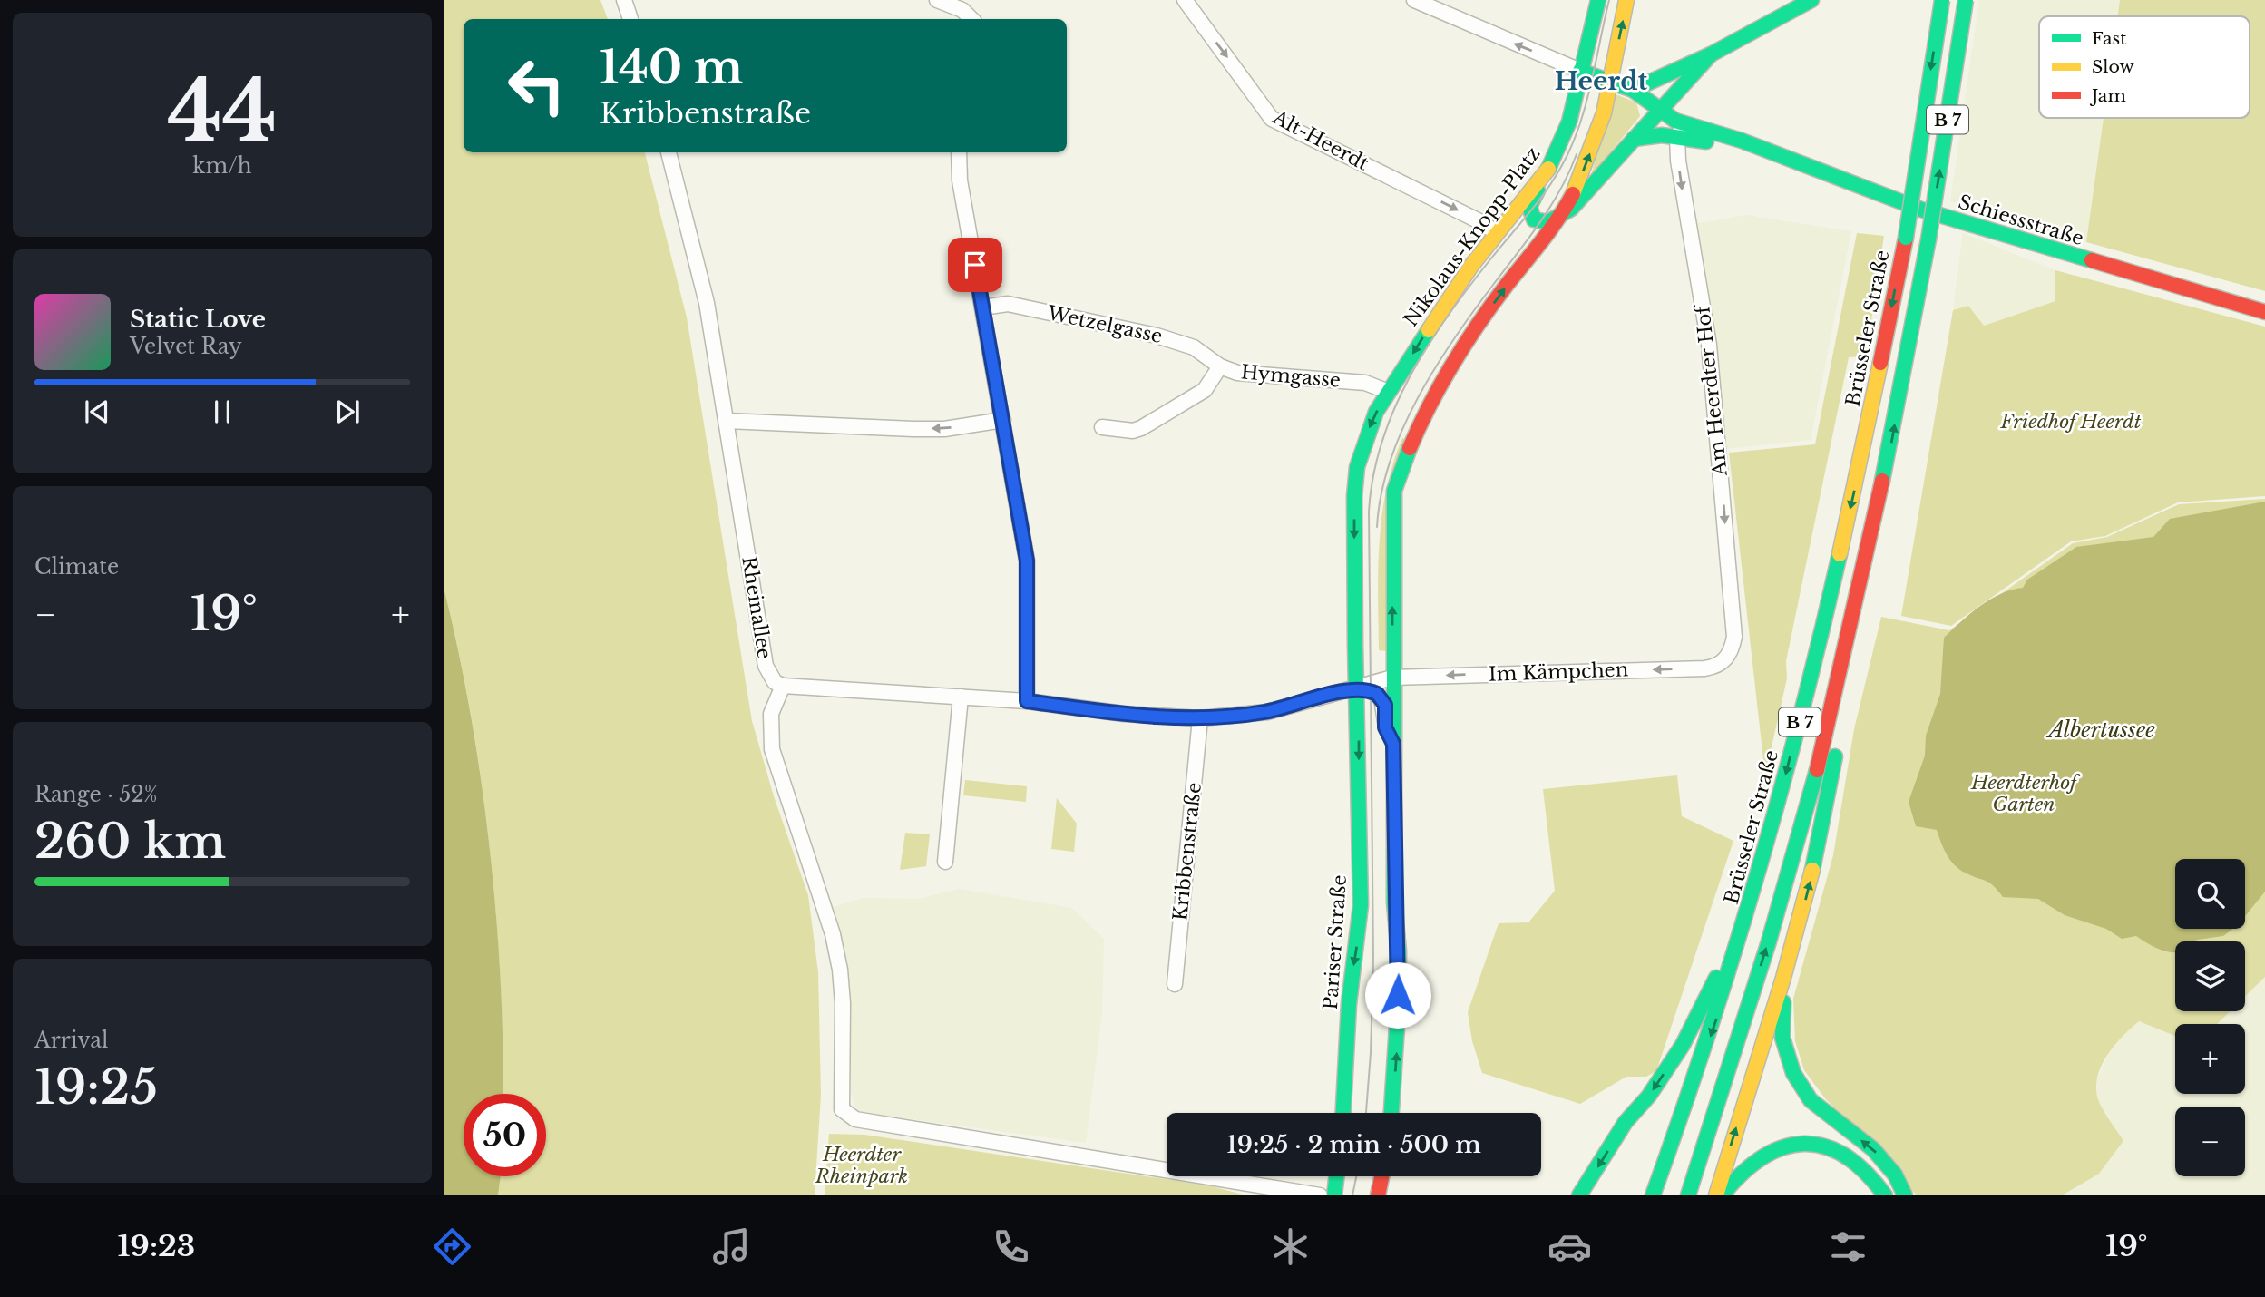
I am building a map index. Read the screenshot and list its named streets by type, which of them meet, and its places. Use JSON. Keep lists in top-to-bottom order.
{
  "streets": {
    "main road": [
      "B 7",
      "Schiessstraße",
      "Nikolaus-Knopp-Platz",
      "Brüsseler Straße",
      "Pariser Straße"
    ],
    "street": [
      "Alt-Heerdt",
      "Wetzelgasse",
      "Hymgasse",
      "Am Heerdter Hof",
      "Rheinallee",
      "Im Kämpchen",
      "Kribbenstraße"
    ]
  },
  "crossings": [
    ["Alt-Heerdt", "Nikolaus-Knopp-Platz"],
    ["Schiessstraße", "Am Heerdter Hof"],
    ["Nikolaus-Knopp-Platz", "Hymgasse"],
    ["Nikolaus-Knopp-Platz", "Pariser Straße"],
    ["Wetzelgasse", "Hymgasse"],
    ["Am Heerdter Hof", "Im Kämpchen"]
  ],
  "one_way": ["Alt-Heerdt", "Am Heerdter Hof", "Im Kämpchen"],
  "districts": ["Heerdt"],
  "water": ["Albertussee"],
  "parks": ["Friedhof Heerdt", "Heerdterhof Garten", "Heerdter Rheinpark"],
  "legend": ["Fast", "Slow", "Jam"],
  "page": {
    "tile": [
      ["44", "km/h"],
      "Climate",
      ["Range · 52%", "260 km"],
      ["Arrival", "19:25"]
    ],
    "turn": ["140 m", "Kribbenstraße"],
    "song": ["Static Love", "Velvet Ray"],
    "heat": ["−", "19°", "+"],
    "map_buttons": ["+", "−"],
    "limit": "50",
    "trip": "19:25 · 2 min · 500 m",
    "tabs": ["19:23", "19°"]
  }
}
